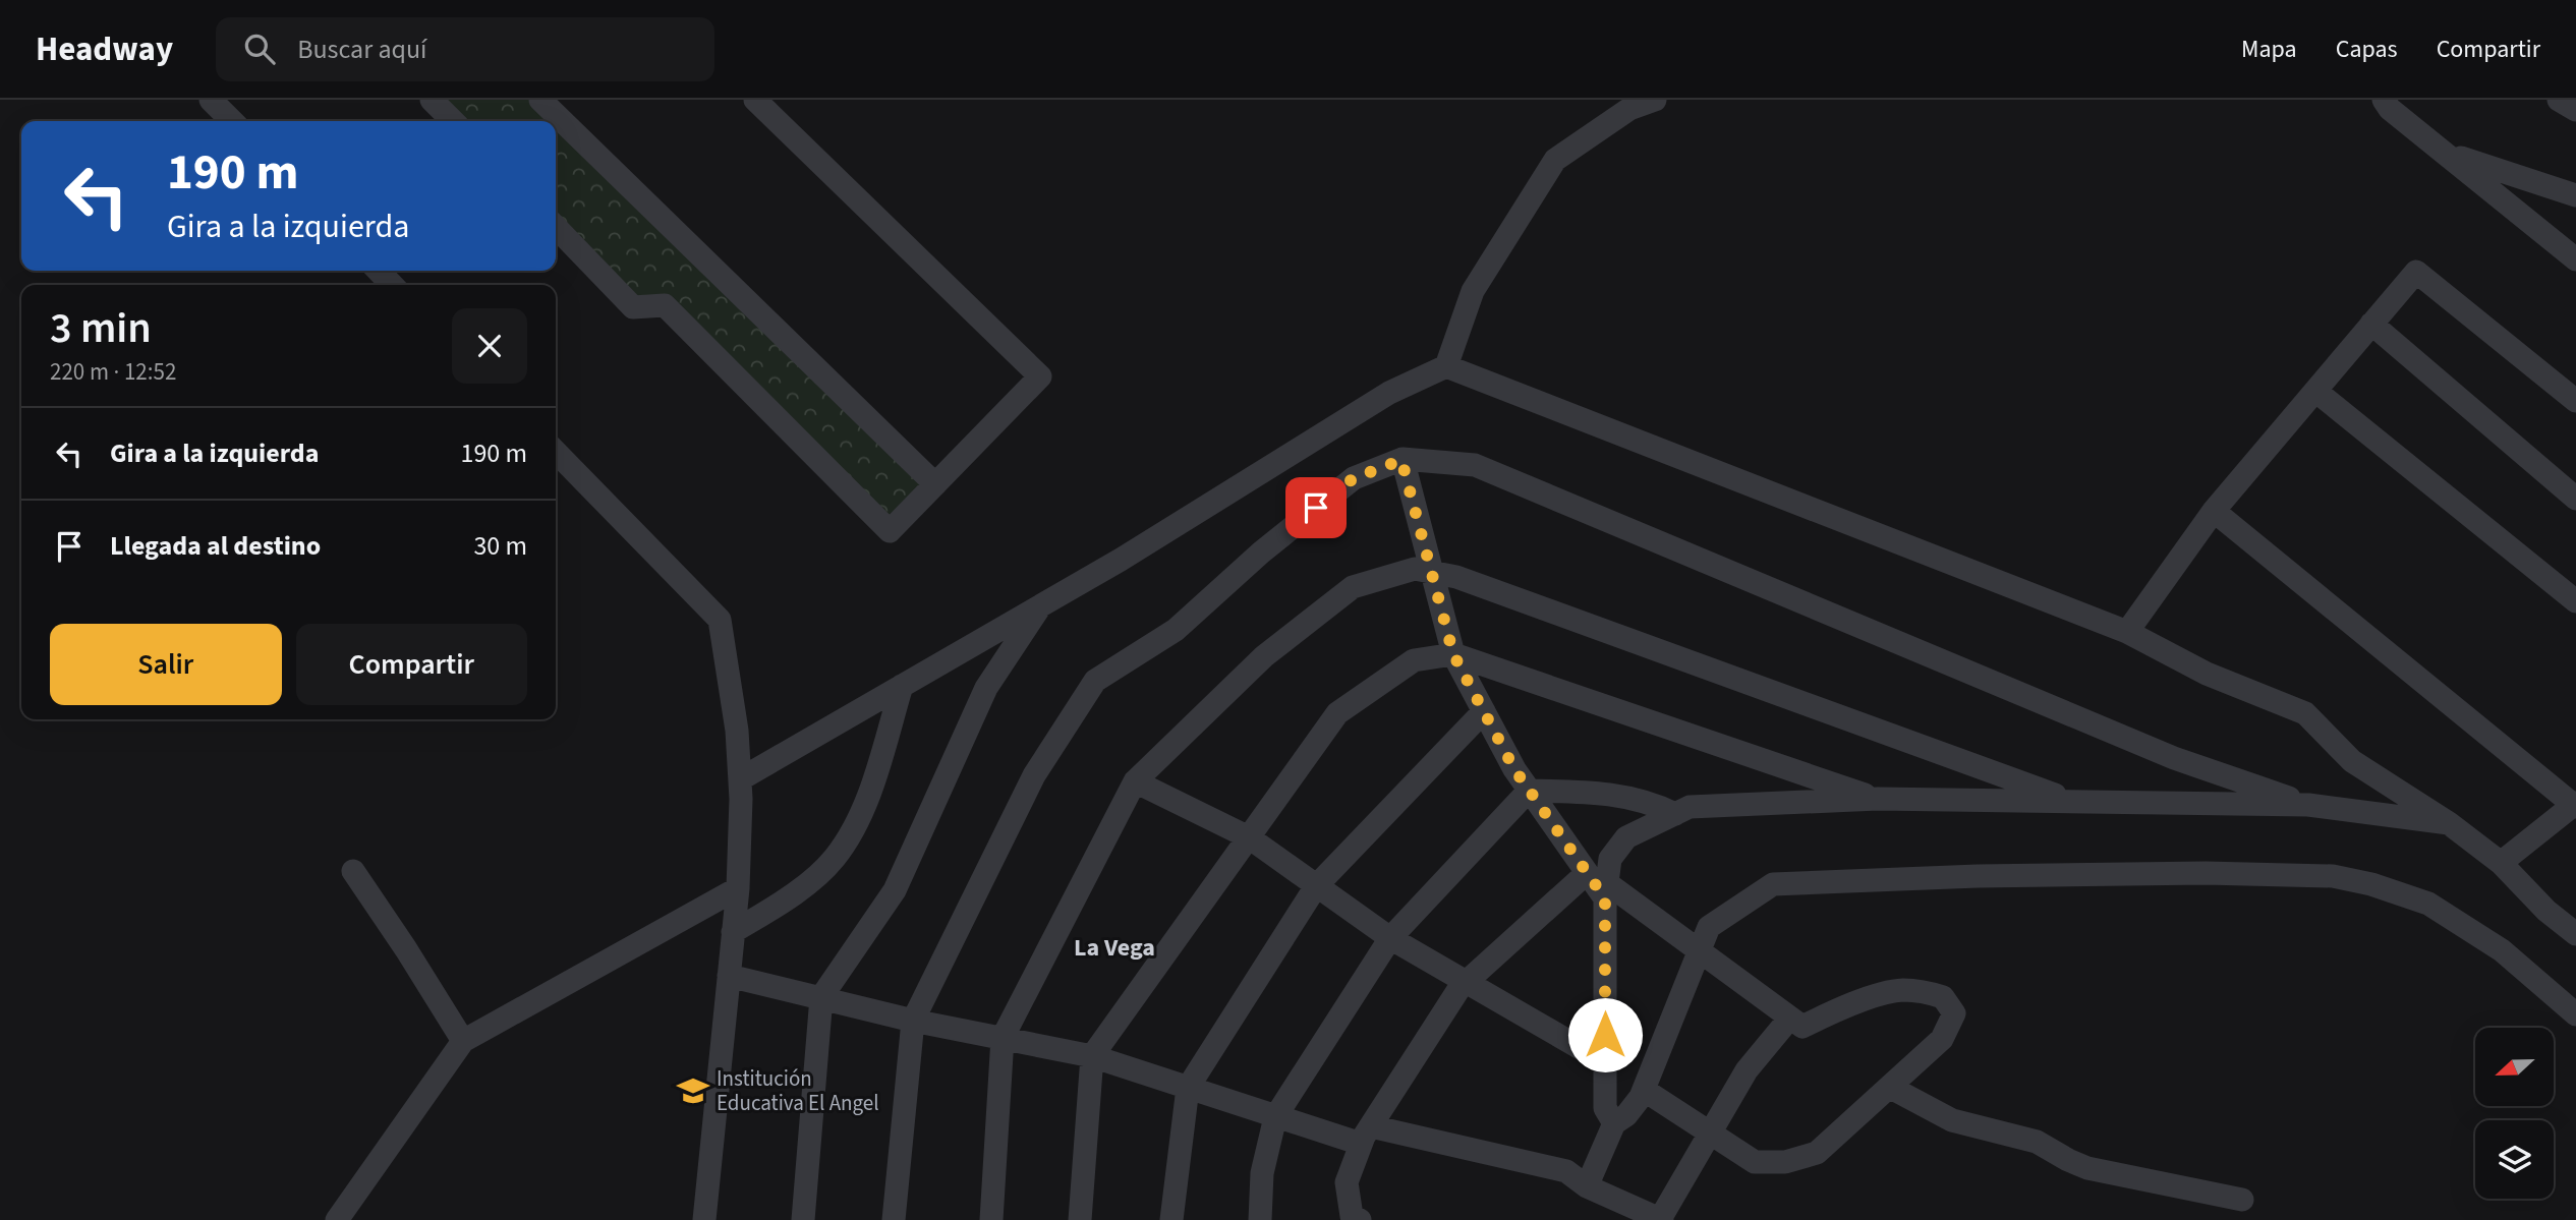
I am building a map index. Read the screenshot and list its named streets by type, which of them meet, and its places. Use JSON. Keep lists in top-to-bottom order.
{
  "districts": ["La Vega"],
  "places": {
    "school or university": ["Institución Educativa El Angel"]
  },
  "north": "left",
  "page": {
    "header": "Headway",
    "search": "Buscar aquí",
    "nav": ["Mapa", "Capas", "Compartir"],
    "turn": ["190 m", "Gira a la izquierda"],
    "heading": ["3 min", "220 m · 12:52"],
    "list": [
      {
        "name": "Gira a la izquierda",
        "value": "190 m"
      },
      {
        "name": "Llegada al destino",
        "value": "30 m"
      }
    ],
    "buttons": ["Salir", "Compartir"]
  }
}
